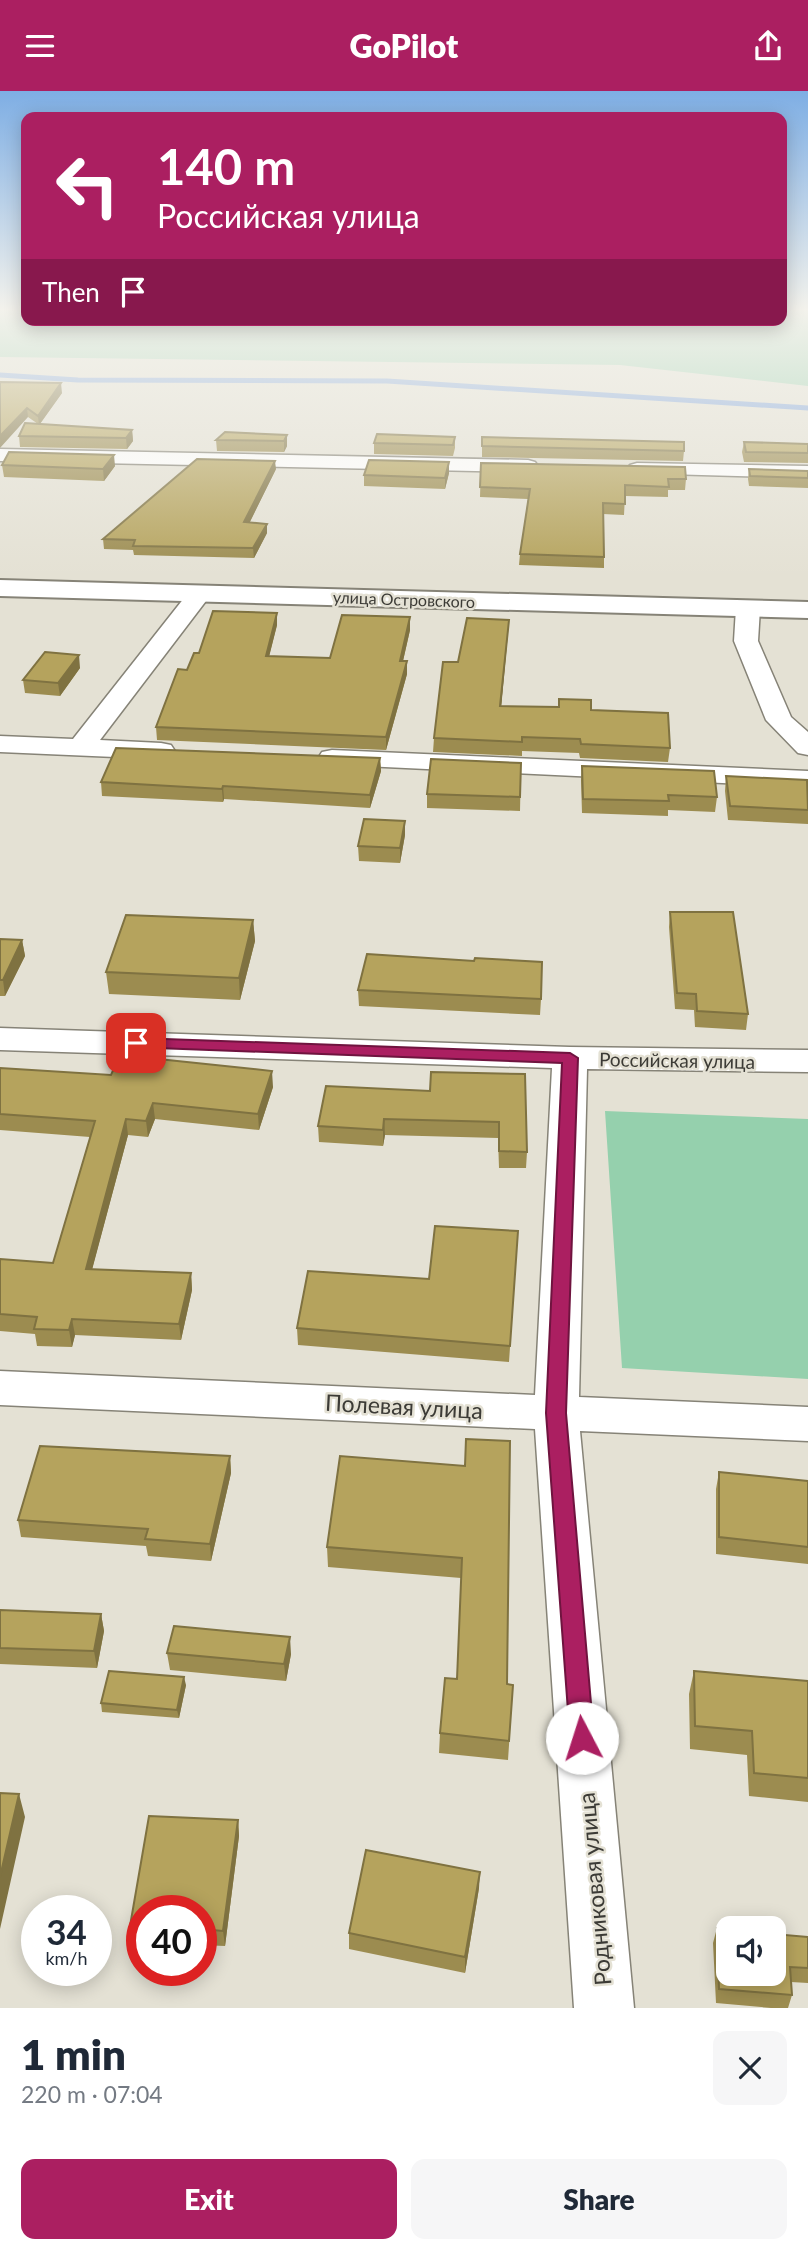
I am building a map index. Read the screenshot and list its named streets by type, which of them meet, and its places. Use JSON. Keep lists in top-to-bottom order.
{
  "streets": {
    "main road": ["улица Островского"],
    "street": ["Российская улица", "Полевая улица", "Родниковая улица"]
  },
  "crossings": [
    ["Российская улица", "Родниковая улица"],
    ["Полевая улица", "Родниковая улица"]
  ],
  "page": {
    "header": "GoPilot",
    "turn": ["140 m", "Российская улица"],
    "then": "Then",
    "speed": "34 km/h",
    "limit": "40",
    "heading": ["1 min", "220 m · 07:04"],
    "buttons": ["Exit", "Share"]
  }
}
